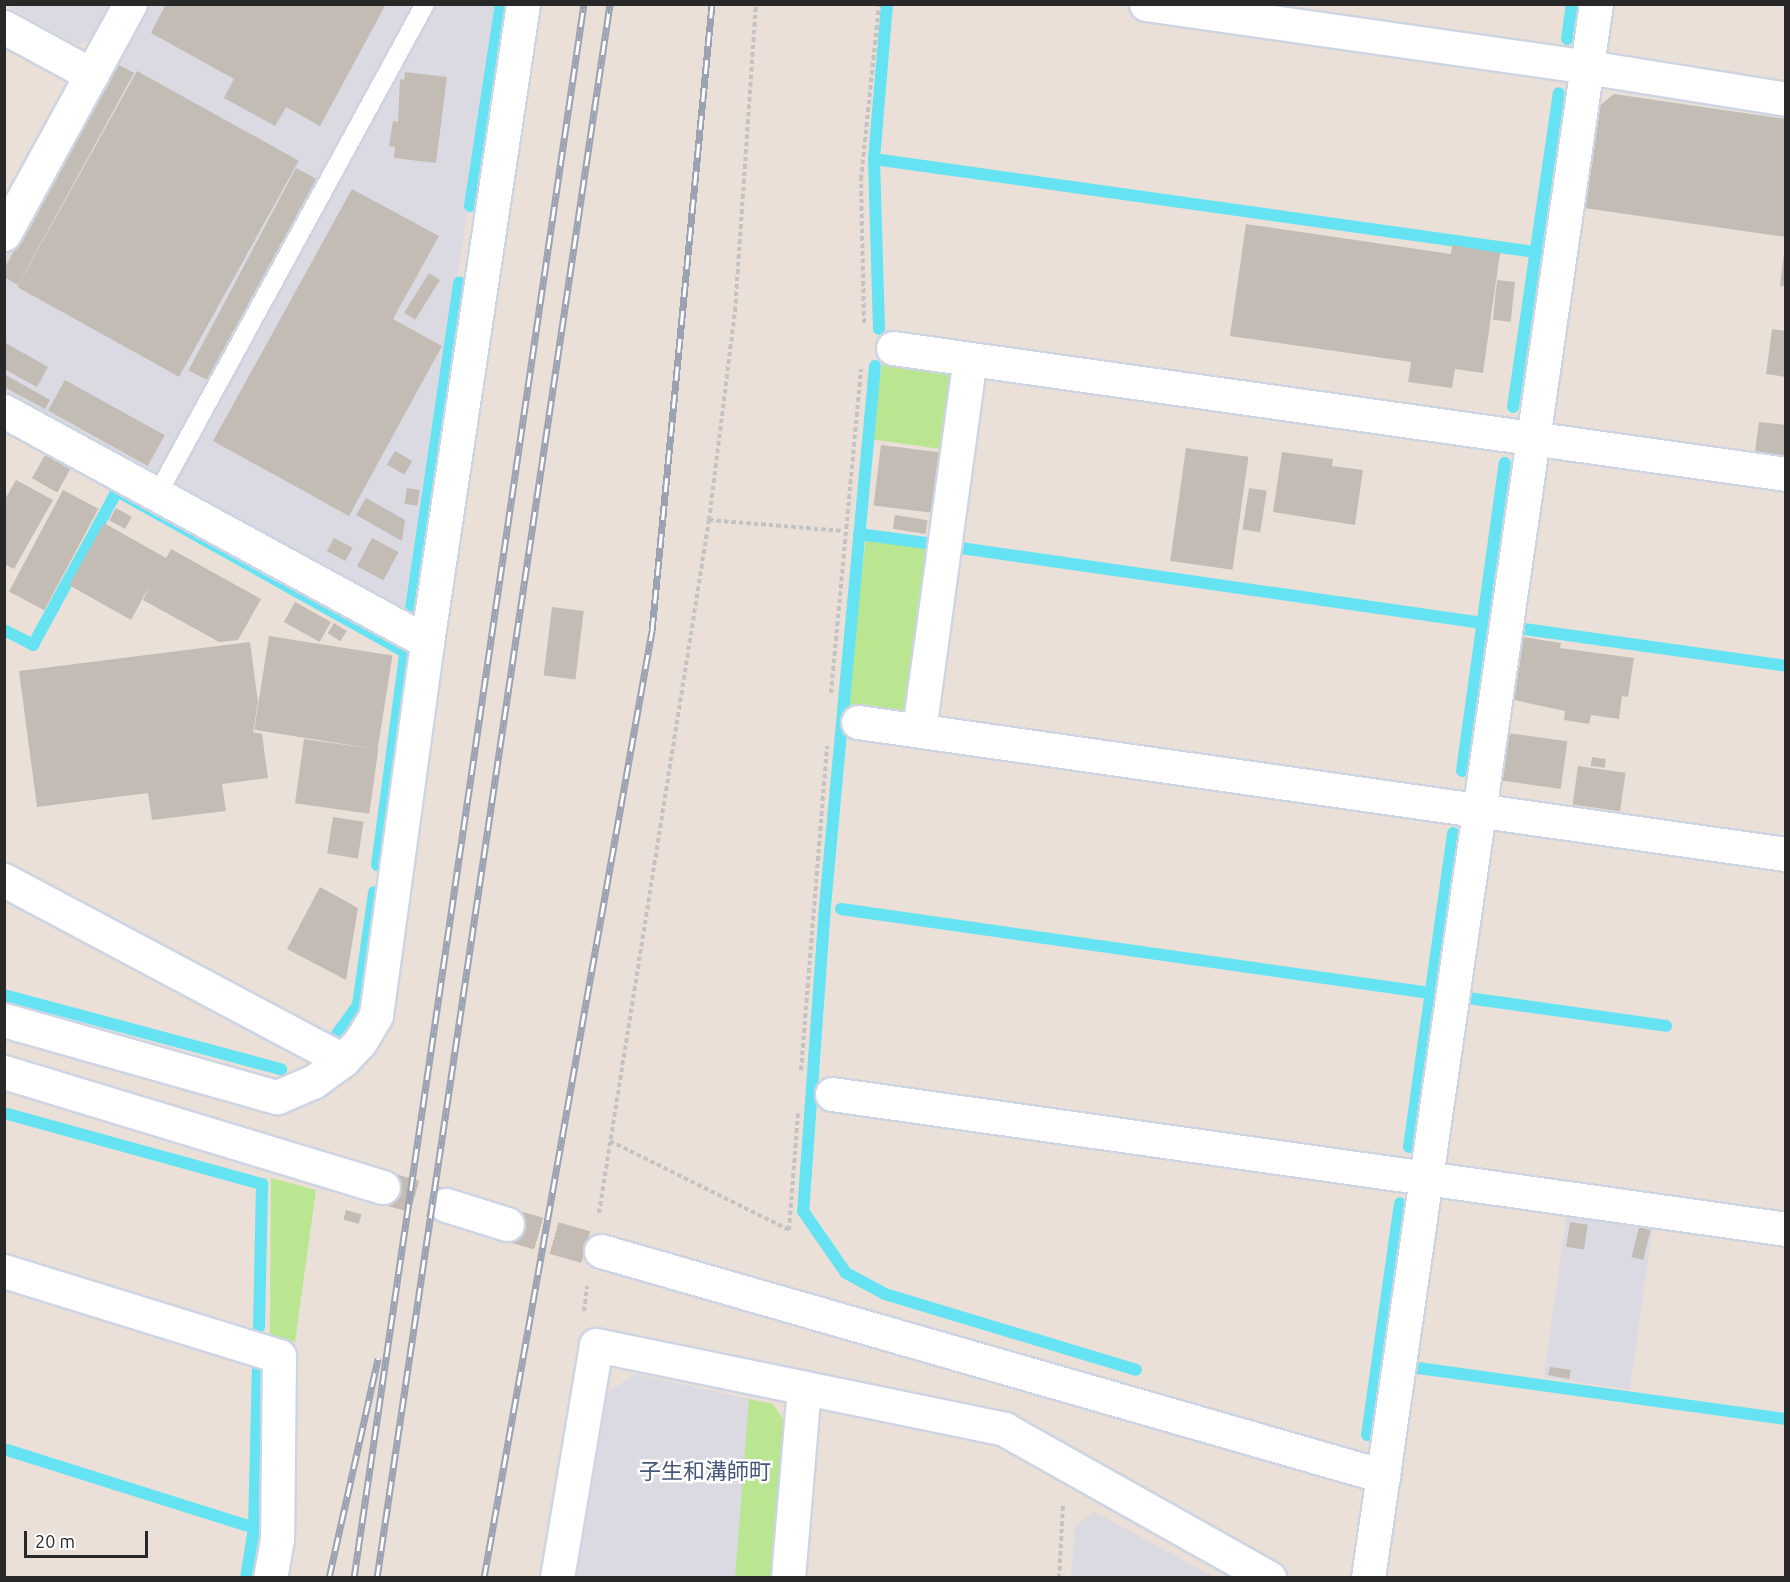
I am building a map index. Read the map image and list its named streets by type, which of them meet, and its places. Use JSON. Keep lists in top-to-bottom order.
{
  "districts": ["子生和溝師町"],
  "scale_bar": "20 m"
}
